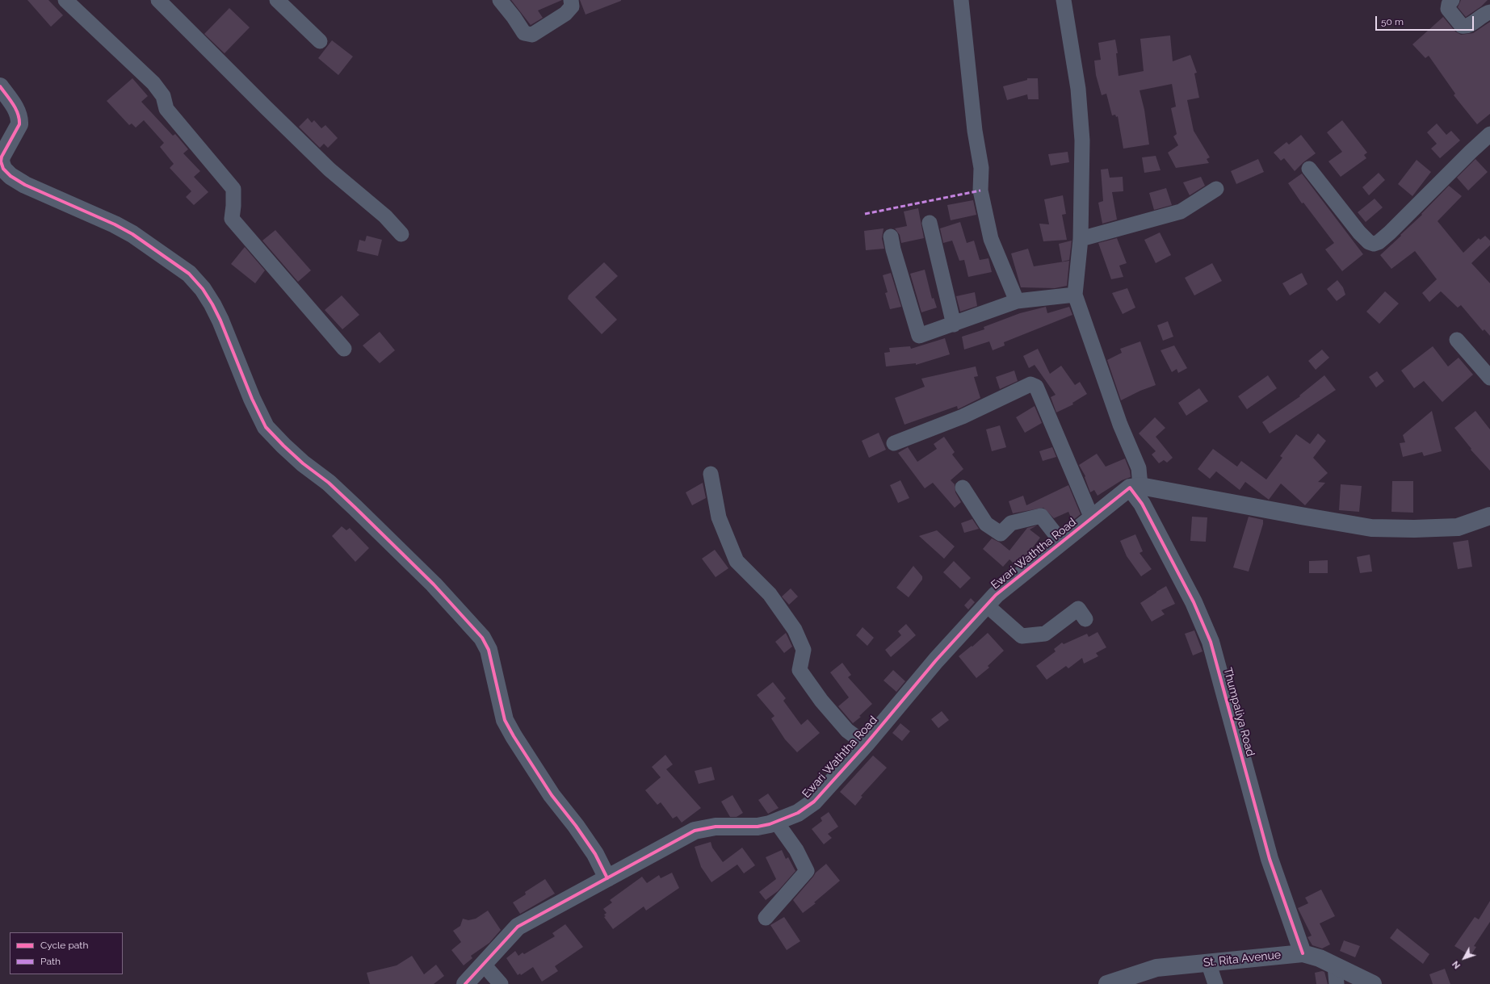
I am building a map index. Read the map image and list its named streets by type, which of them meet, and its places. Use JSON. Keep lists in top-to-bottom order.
{
  "streets": {
    "street": ["Ewari Waththa Road", "Thumpaliya Road", "St. Rita Avenue"]
  },
  "crossings": [
    ["Ewari Waththa Road", "Thumpaliya Road"],
    ["Thumpaliya Road", "St. Rita Avenue"]
  ],
  "legend": ["Cycle path", "Path"],
  "scale_bar": "50 m",
  "north": "bottom left"
}
